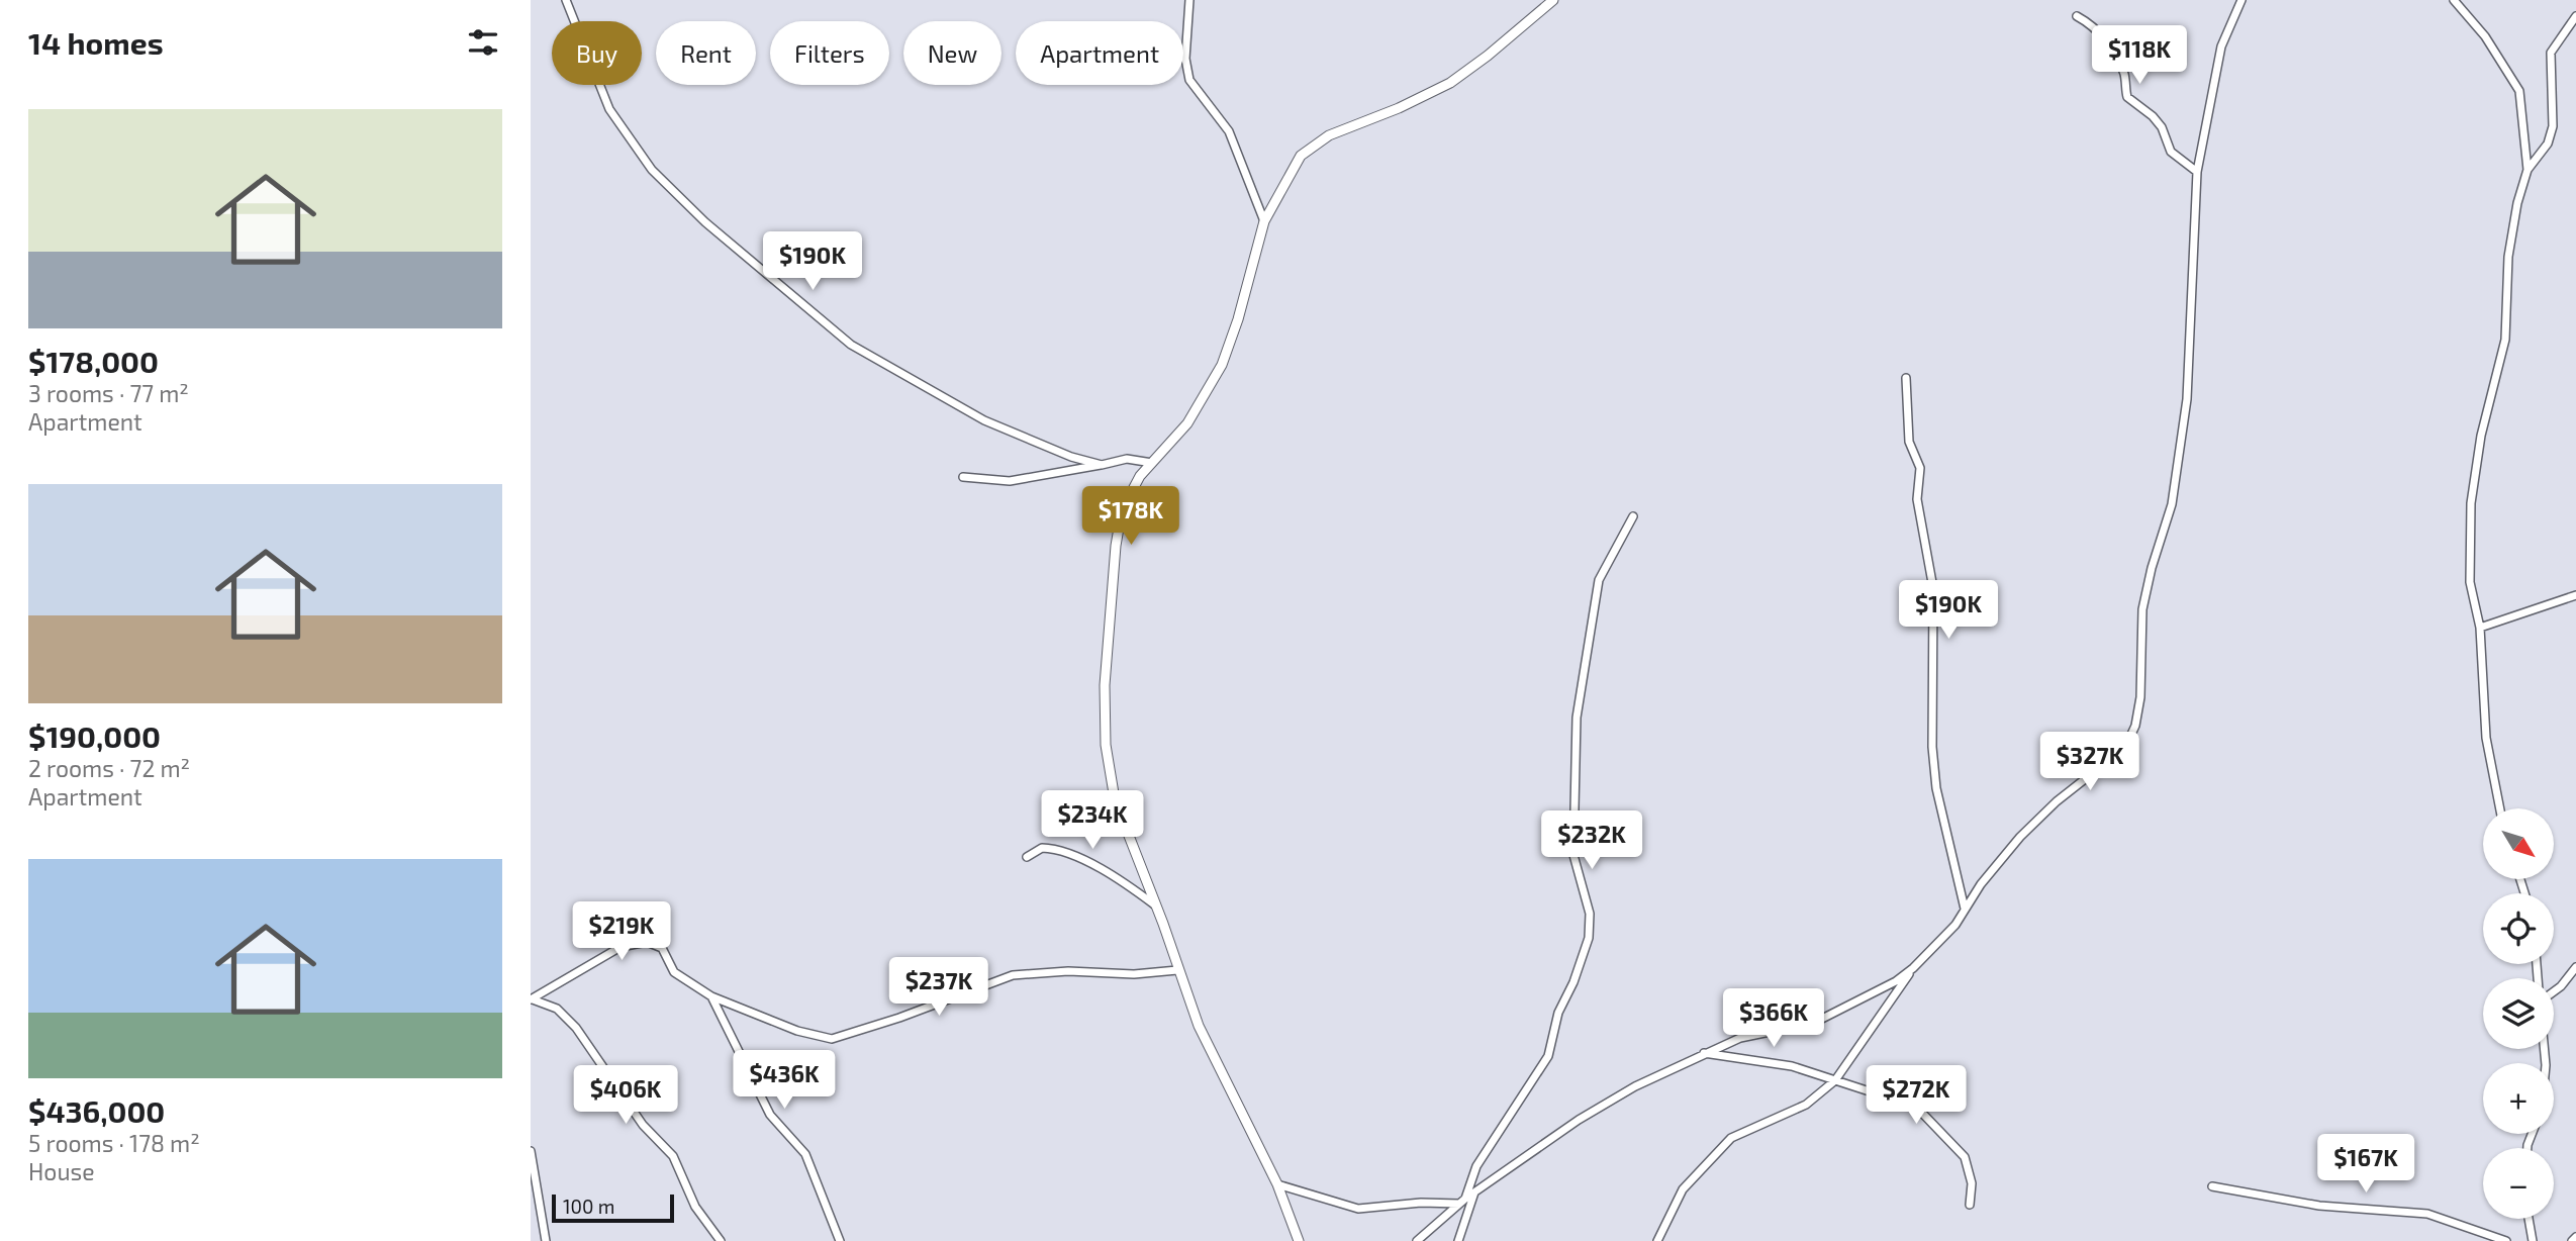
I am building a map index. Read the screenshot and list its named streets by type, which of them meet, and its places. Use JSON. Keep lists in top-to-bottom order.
{
  "scale_bar": "100 m",
  "north": "bottom right",
  "page": {
    "heading": "14 homes",
    "chip": [
      "Buy",
      "Rent",
      "Filters",
      "New",
      "Apartment"
    ],
    "price": [
      "$118K",
      "$190K",
      "$178K",
      "$190K",
      "$327K",
      "$234K",
      "$232K",
      "$219K",
      "$237K",
      "$366K",
      "$436K",
      "$406K",
      "$272K",
      "$167K"
    ],
    "list": [
      {
        "name": "$178,000",
        "note": "3 rooms · 77 m² · Apartment"
      },
      {
        "name": "$190,000",
        "note": "2 rooms · 72 m² · Apartment"
      },
      {
        "name": "$436,000",
        "note": "5 rooms · 178 m² · House"
      }
    ],
    "map_buttons": ["+", "−"],
    "scale": "100 m"
  }
}
